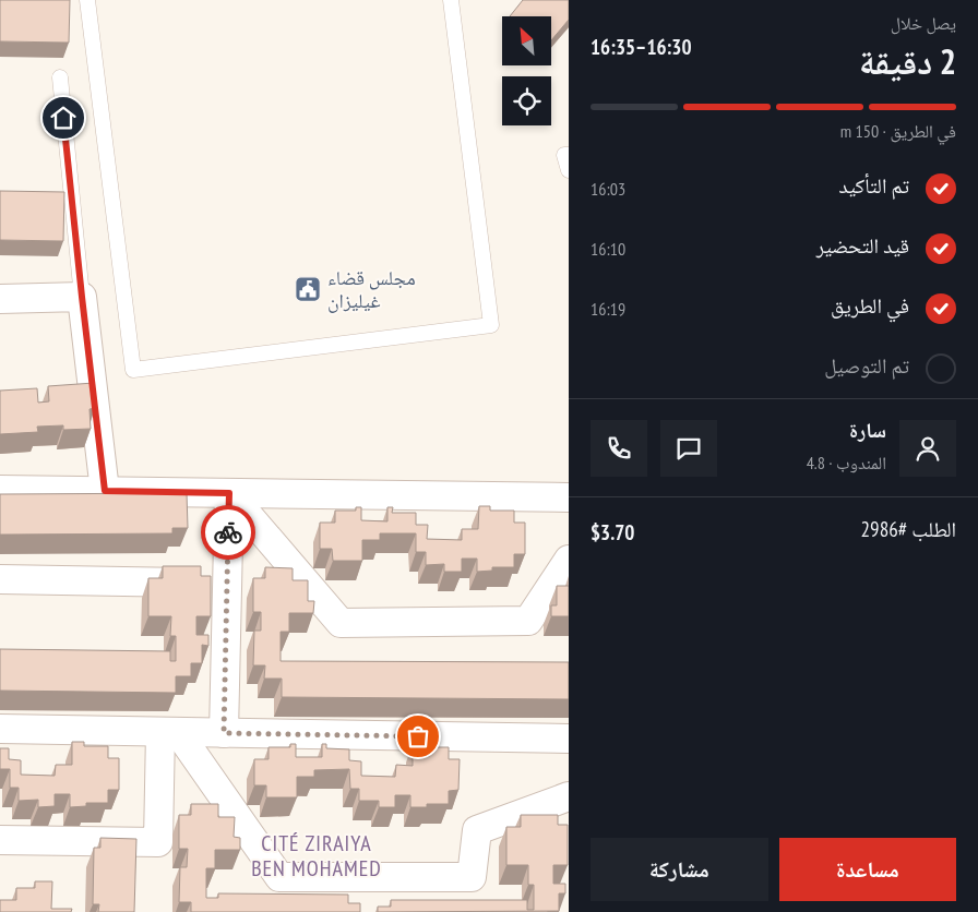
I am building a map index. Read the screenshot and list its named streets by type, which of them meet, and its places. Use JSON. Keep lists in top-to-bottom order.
{
  "districts": ["CITÉ ZIRAIYA BEN MOHAMED"],
  "places": {
    "public building": ["مجلس قضاء غيليزان"]
  },
  "north": "top left",
  "page": {
    "heading": ["2 دقيقة", "يصل خلال", "16:30–16:35"],
    "panel": [
      "سارة",
      "المندوب · 4.8",
      "الطلب #2986",
      "$3.70"
    ],
    "bar": "في الطريق · 150 m",
    "list": [
      ["تم التأكيد", "16:03"],
      ["قيد التحضير", "16:10"],
      ["في الطريق", "16:19"],
      "تم التوصيل"
    ],
    "buttons": ["مساعدة", "مشاركة"]
  }
}
